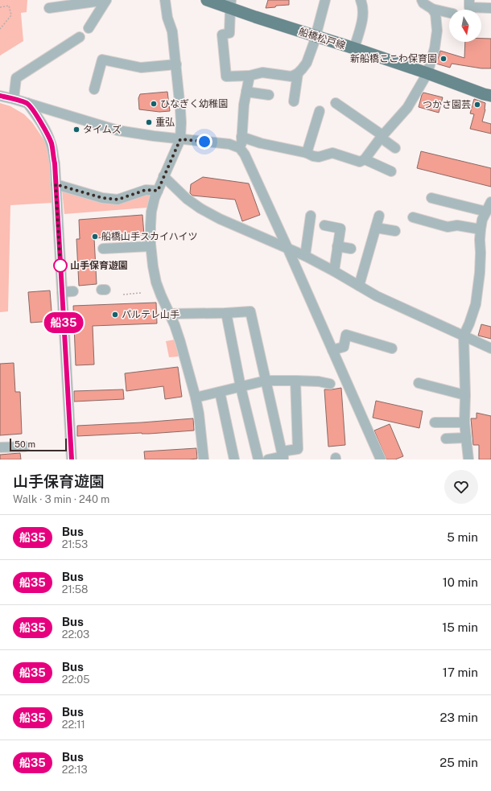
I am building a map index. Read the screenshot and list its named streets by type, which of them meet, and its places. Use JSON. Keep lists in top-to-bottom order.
{
  "streets": {
    "main road": ["船橋松戸線"]
  },
  "places": [
    "新船橋ここわ保育園",
    "ひなぎく幼稚園",
    "つかさ園芸",
    "重弘",
    "タイムズ",
    "船橋山手スカイハイツ",
    "山手保育遊園",
    "パルテレ山手"
  ],
  "lines": ["bus line 船35"],
  "scale_bar": "50 m",
  "north": "bottom",
  "page": {
    "on_map": "船35",
    "scale": "50 m",
    "heading": ["山手保育遊園", "Walk · 3 min · 240 m"],
    "list": [
      {
        "mark": "船35",
        "name": "Bus",
        "note": "21:53",
        "value": "5 min"
      },
      {
        "mark": "船35",
        "name": "Bus",
        "note": "21:58",
        "value": "10 min"
      },
      {
        "mark": "船35",
        "name": "Bus",
        "note": "22:03",
        "value": "15 min"
      },
      {
        "mark": "船35",
        "name": "Bus",
        "note": "22:05",
        "value": "17 min"
      },
      {
        "mark": "船35",
        "name": "Bus",
        "note": "22:11",
        "value": "23 min"
      },
      {
        "mark": "船35",
        "name": "Bus",
        "note": "22:13",
        "value": "25 min"
      }
    ]
  }
}
